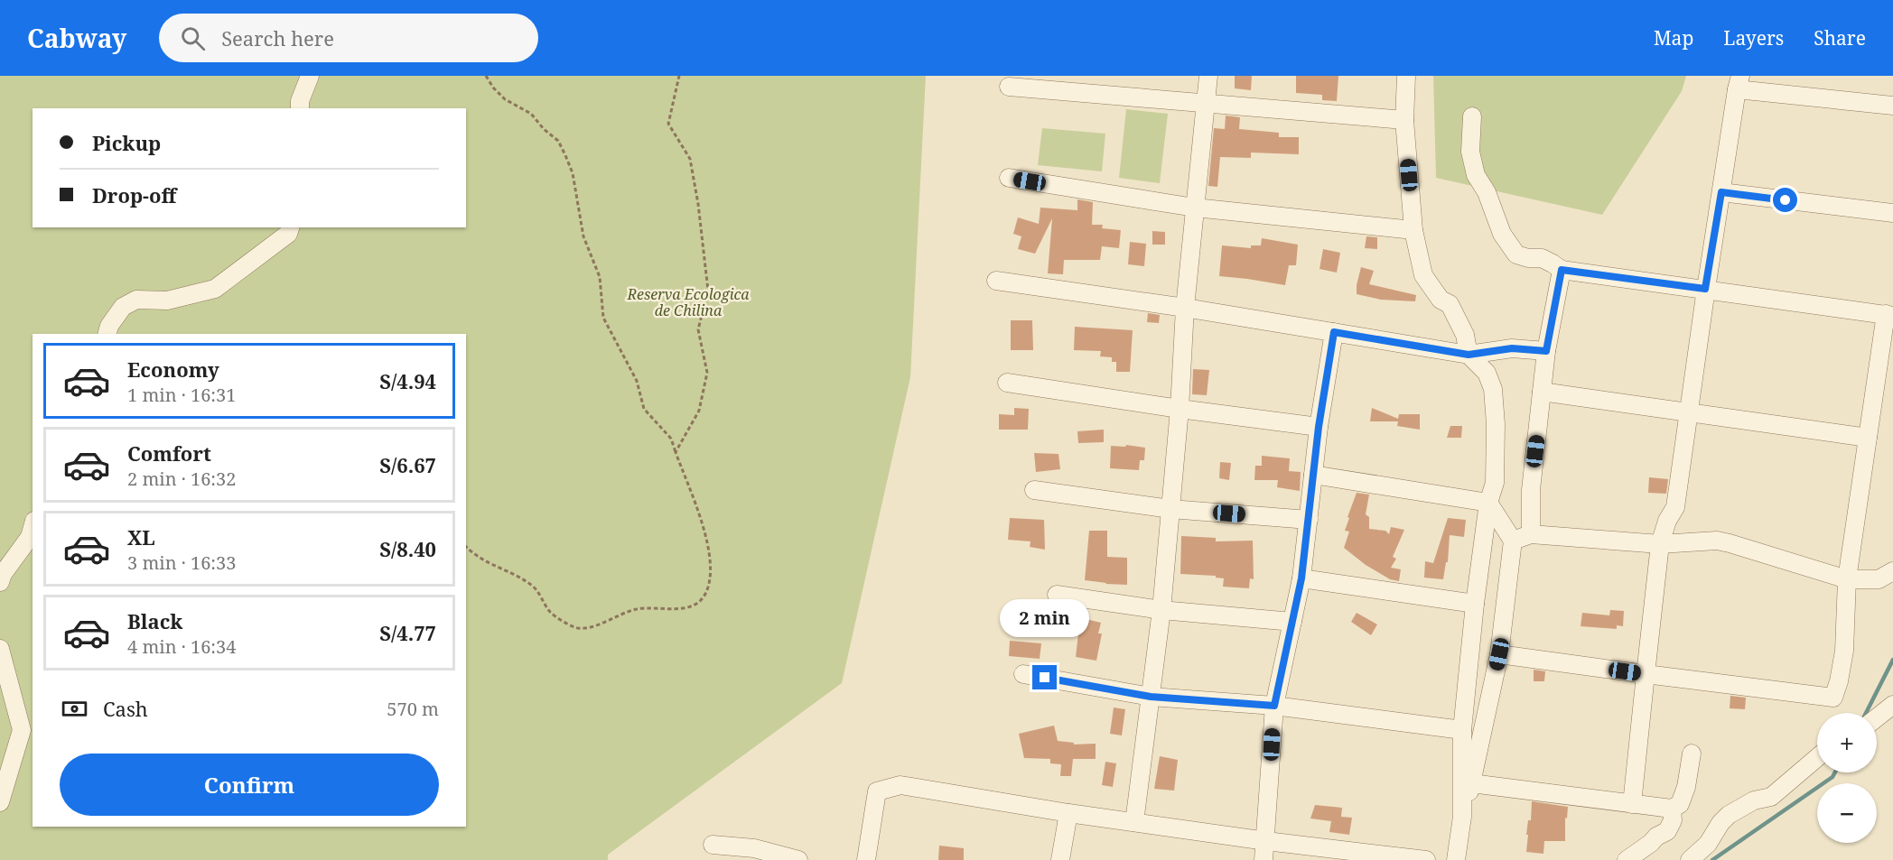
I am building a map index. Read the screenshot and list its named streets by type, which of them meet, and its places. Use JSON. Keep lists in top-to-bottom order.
{
  "parks": ["Reserva Ecologica de Chilina"],
  "page": {
    "header": "Cabway",
    "search": "Search here",
    "nav": ["Map", "Layers", "Share"],
    "banner": ["Pickup", "Drop-off"],
    "list": [
      {
        "name": "Economy",
        "note": "1 min · 16:31",
        "value": "S/4.94"
      },
      {
        "name": "Comfort",
        "note": "2 min · 16:32",
        "value": "S/6.67"
      },
      {
        "name": "XL",
        "note": "3 min · 16:33",
        "value": "S/8.40"
      },
      {
        "name": "Black",
        "note": "4 min · 16:34",
        "value": "S/4.77"
      }
    ],
    "bubble": "2 min",
    "pay": ["Cash", "570 m"],
    "map_buttons": ["+", "−"],
    "buttons": "Confirm"
  }
}
